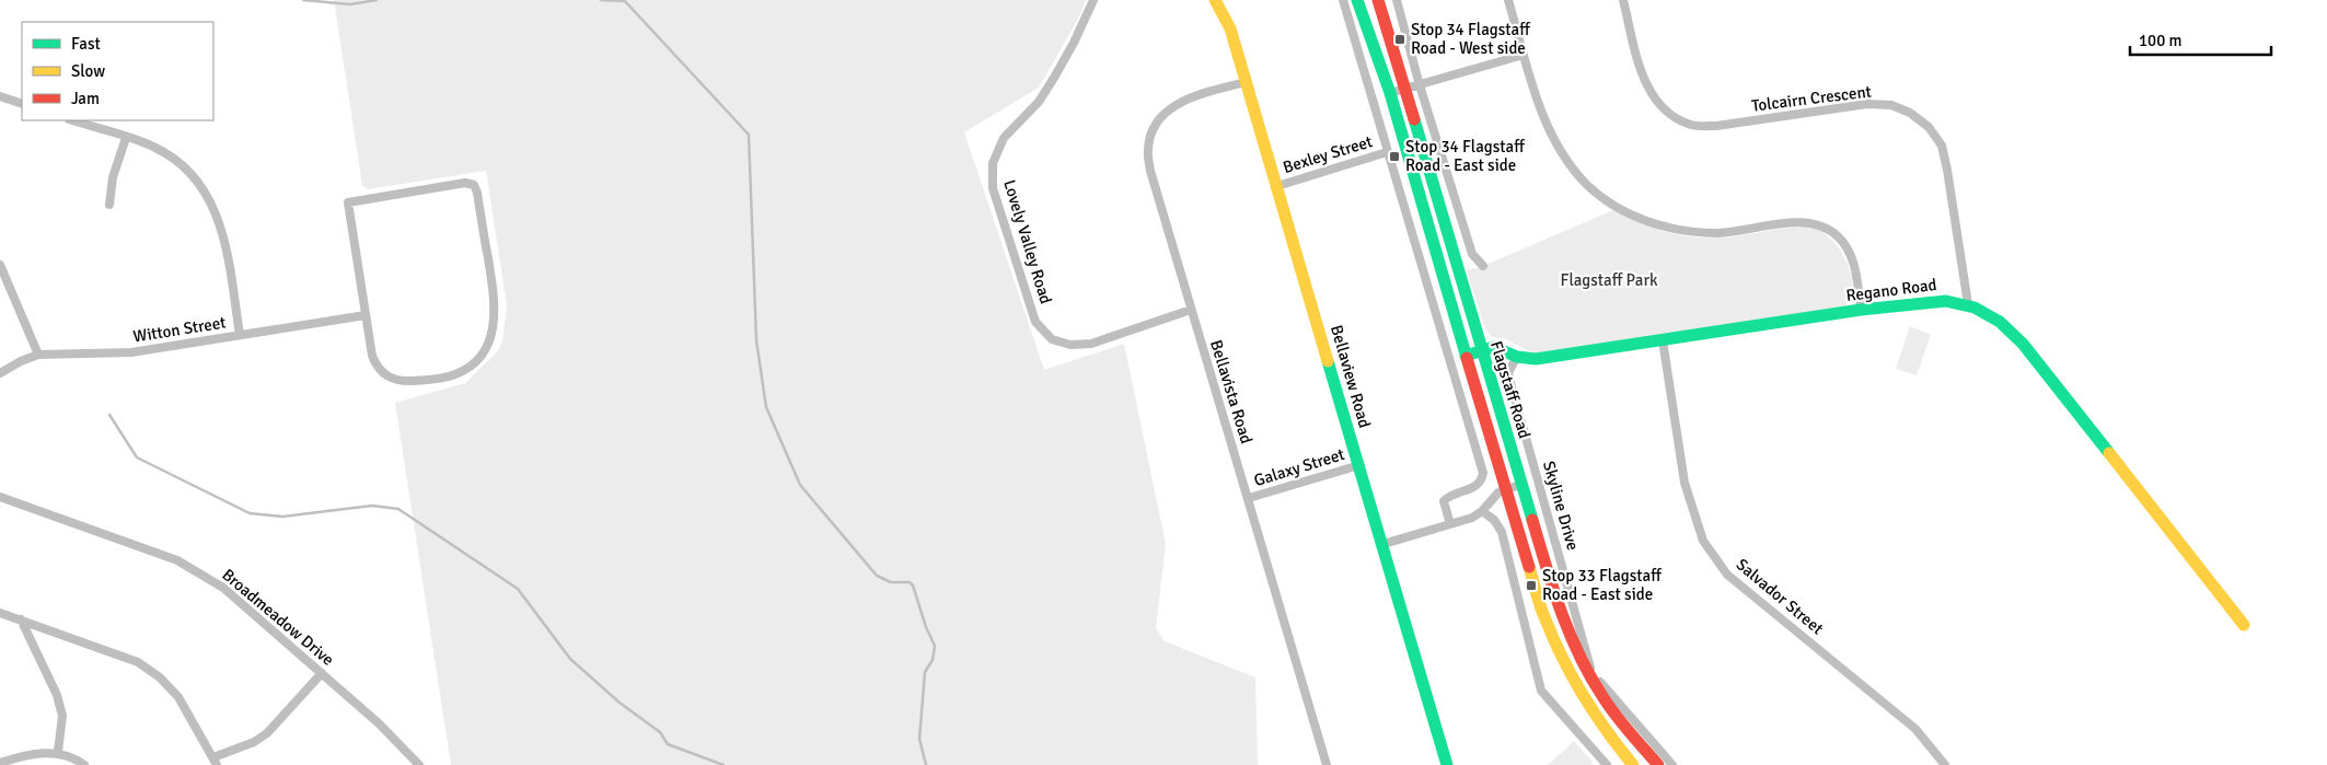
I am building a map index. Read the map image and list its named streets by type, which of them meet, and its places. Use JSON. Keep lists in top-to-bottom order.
{
  "streets": {
    "street": [
      "Tolcairn Crescent",
      "Bexley Street",
      "Lovely Valley Road",
      "Regano Road",
      "Witton Street",
      "Bellaview Road",
      "Flagstaff Road",
      "Bellavista Road",
      "Galaxy Street",
      "Skyline Drive",
      "Salvador Street",
      "Broadmeadow Drive"
    ]
  },
  "crossings": [
    ["Tolcairn Crescent", "Regano Road"],
    ["Bexley Street", "Bellaview Road"],
    ["Lovely Valley Road", "Bellavista Road"],
    ["Regano Road", "Flagstaff Road"],
    ["Regano Road", "Skyline Drive"],
    ["Regano Road", "Salvador Street"],
    ["Bellaview Road", "Bellavista Road"],
    ["Bellaview Road", "Galaxy Street"],
    ["Bellavista Road", "Galaxy Street"]
  ],
  "parks": ["Flagstaff Park"],
  "places": {
    "transit": ["Stop 34 Flagstaff Road - West side", "Stop 34 Flagstaff Road - East side", "Stop 33 Flagstaff Road - East side"]
  },
  "legend": ["Fast", "Slow", "Jam"],
  "scale_bar": "100 m"
}
